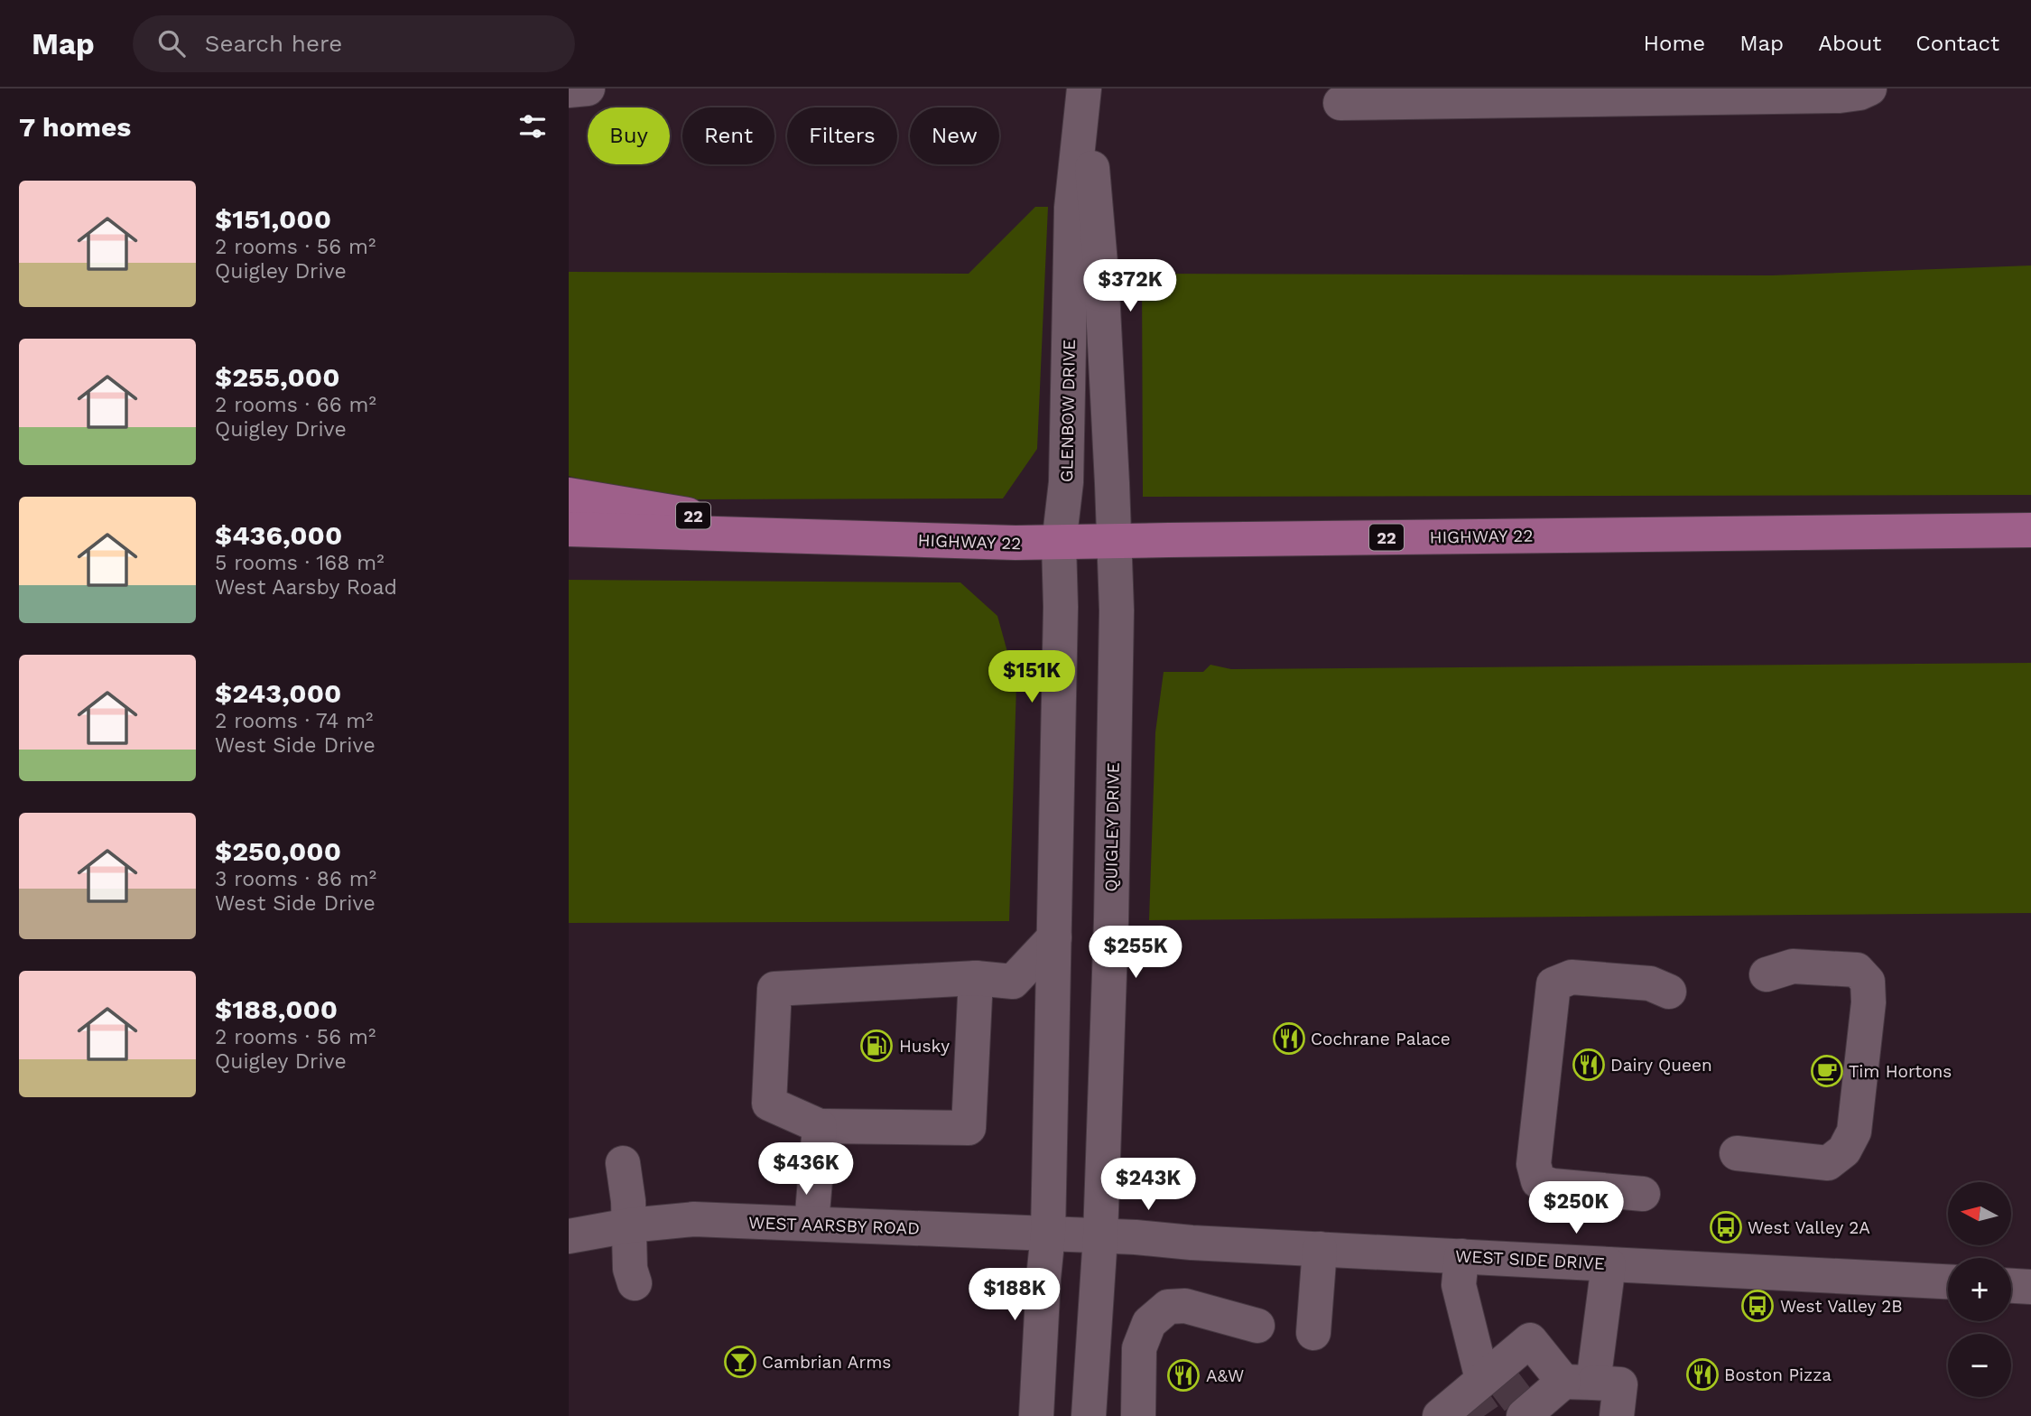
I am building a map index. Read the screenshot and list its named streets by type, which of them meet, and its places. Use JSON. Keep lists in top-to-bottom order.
{
  "streets": {
    "main road": ["22", "HIGHWAY 22"],
    "street": [
      "GLENBOW DRIVE",
      "QUIGLEY DRIVE",
      "WEST AARSBY ROAD",
      "WEST SIDE DRIVE"
    ]
  },
  "crossings": [
    ["GLENBOW DRIVE", "HIGHWAY 22"],
    ["GLENBOW DRIVE", "QUIGLEY DRIVE"],
    ["HIGHWAY 22", "QUIGLEY DRIVE"],
    ["QUIGLEY DRIVE", "WEST AARSBY ROAD"],
    ["QUIGLEY DRIVE", "WEST SIDE DRIVE"],
    ["WEST AARSBY ROAD", "WEST SIDE DRIVE"]
  ],
  "places": {
    "restaurant": [
      "Cochrane Palace",
      "Dairy Queen",
      "Boston Pizza",
      "A&W"
    ],
    "fuel station": ["Husky"],
    "cafe": ["Tim Hortons"],
    "bus stop": ["West Valley 2A", "West Valley 2B"],
    "bar": ["Cambrian Arms"]
  },
  "north": "left",
  "page": {
    "header": "Map",
    "search": "Search here",
    "nav": [
      "Home",
      "Map",
      "About",
      "Contact"
    ],
    "heading": "7 homes",
    "chip": [
      "Buy",
      "Rent",
      "Filters",
      "New"
    ],
    "list": [
      {
        "name": "$151,000",
        "note": "2 rooms · 56 m² · Quigley Drive"
      },
      {
        "name": "$255,000",
        "note": "2 rooms · 66 m² · Quigley Drive"
      },
      {
        "name": "$436,000",
        "note": "5 rooms · 168 m² · West Aarsby Road"
      },
      {
        "name": "$243,000",
        "note": "2 rooms · 74 m² · West Side Drive"
      },
      {
        "name": "$250,000",
        "note": "3 rooms · 86 m² · West Side Drive"
      },
      {
        "name": "$188,000",
        "note": "2 rooms · 56 m² · Quigley Drive"
      }
    ],
    "price": [
      "$372K",
      "$151K",
      "$255K",
      "$436K",
      "$243K",
      "$250K",
      "$188K"
    ],
    "map_buttons": ["+", "−"]
  }
}
